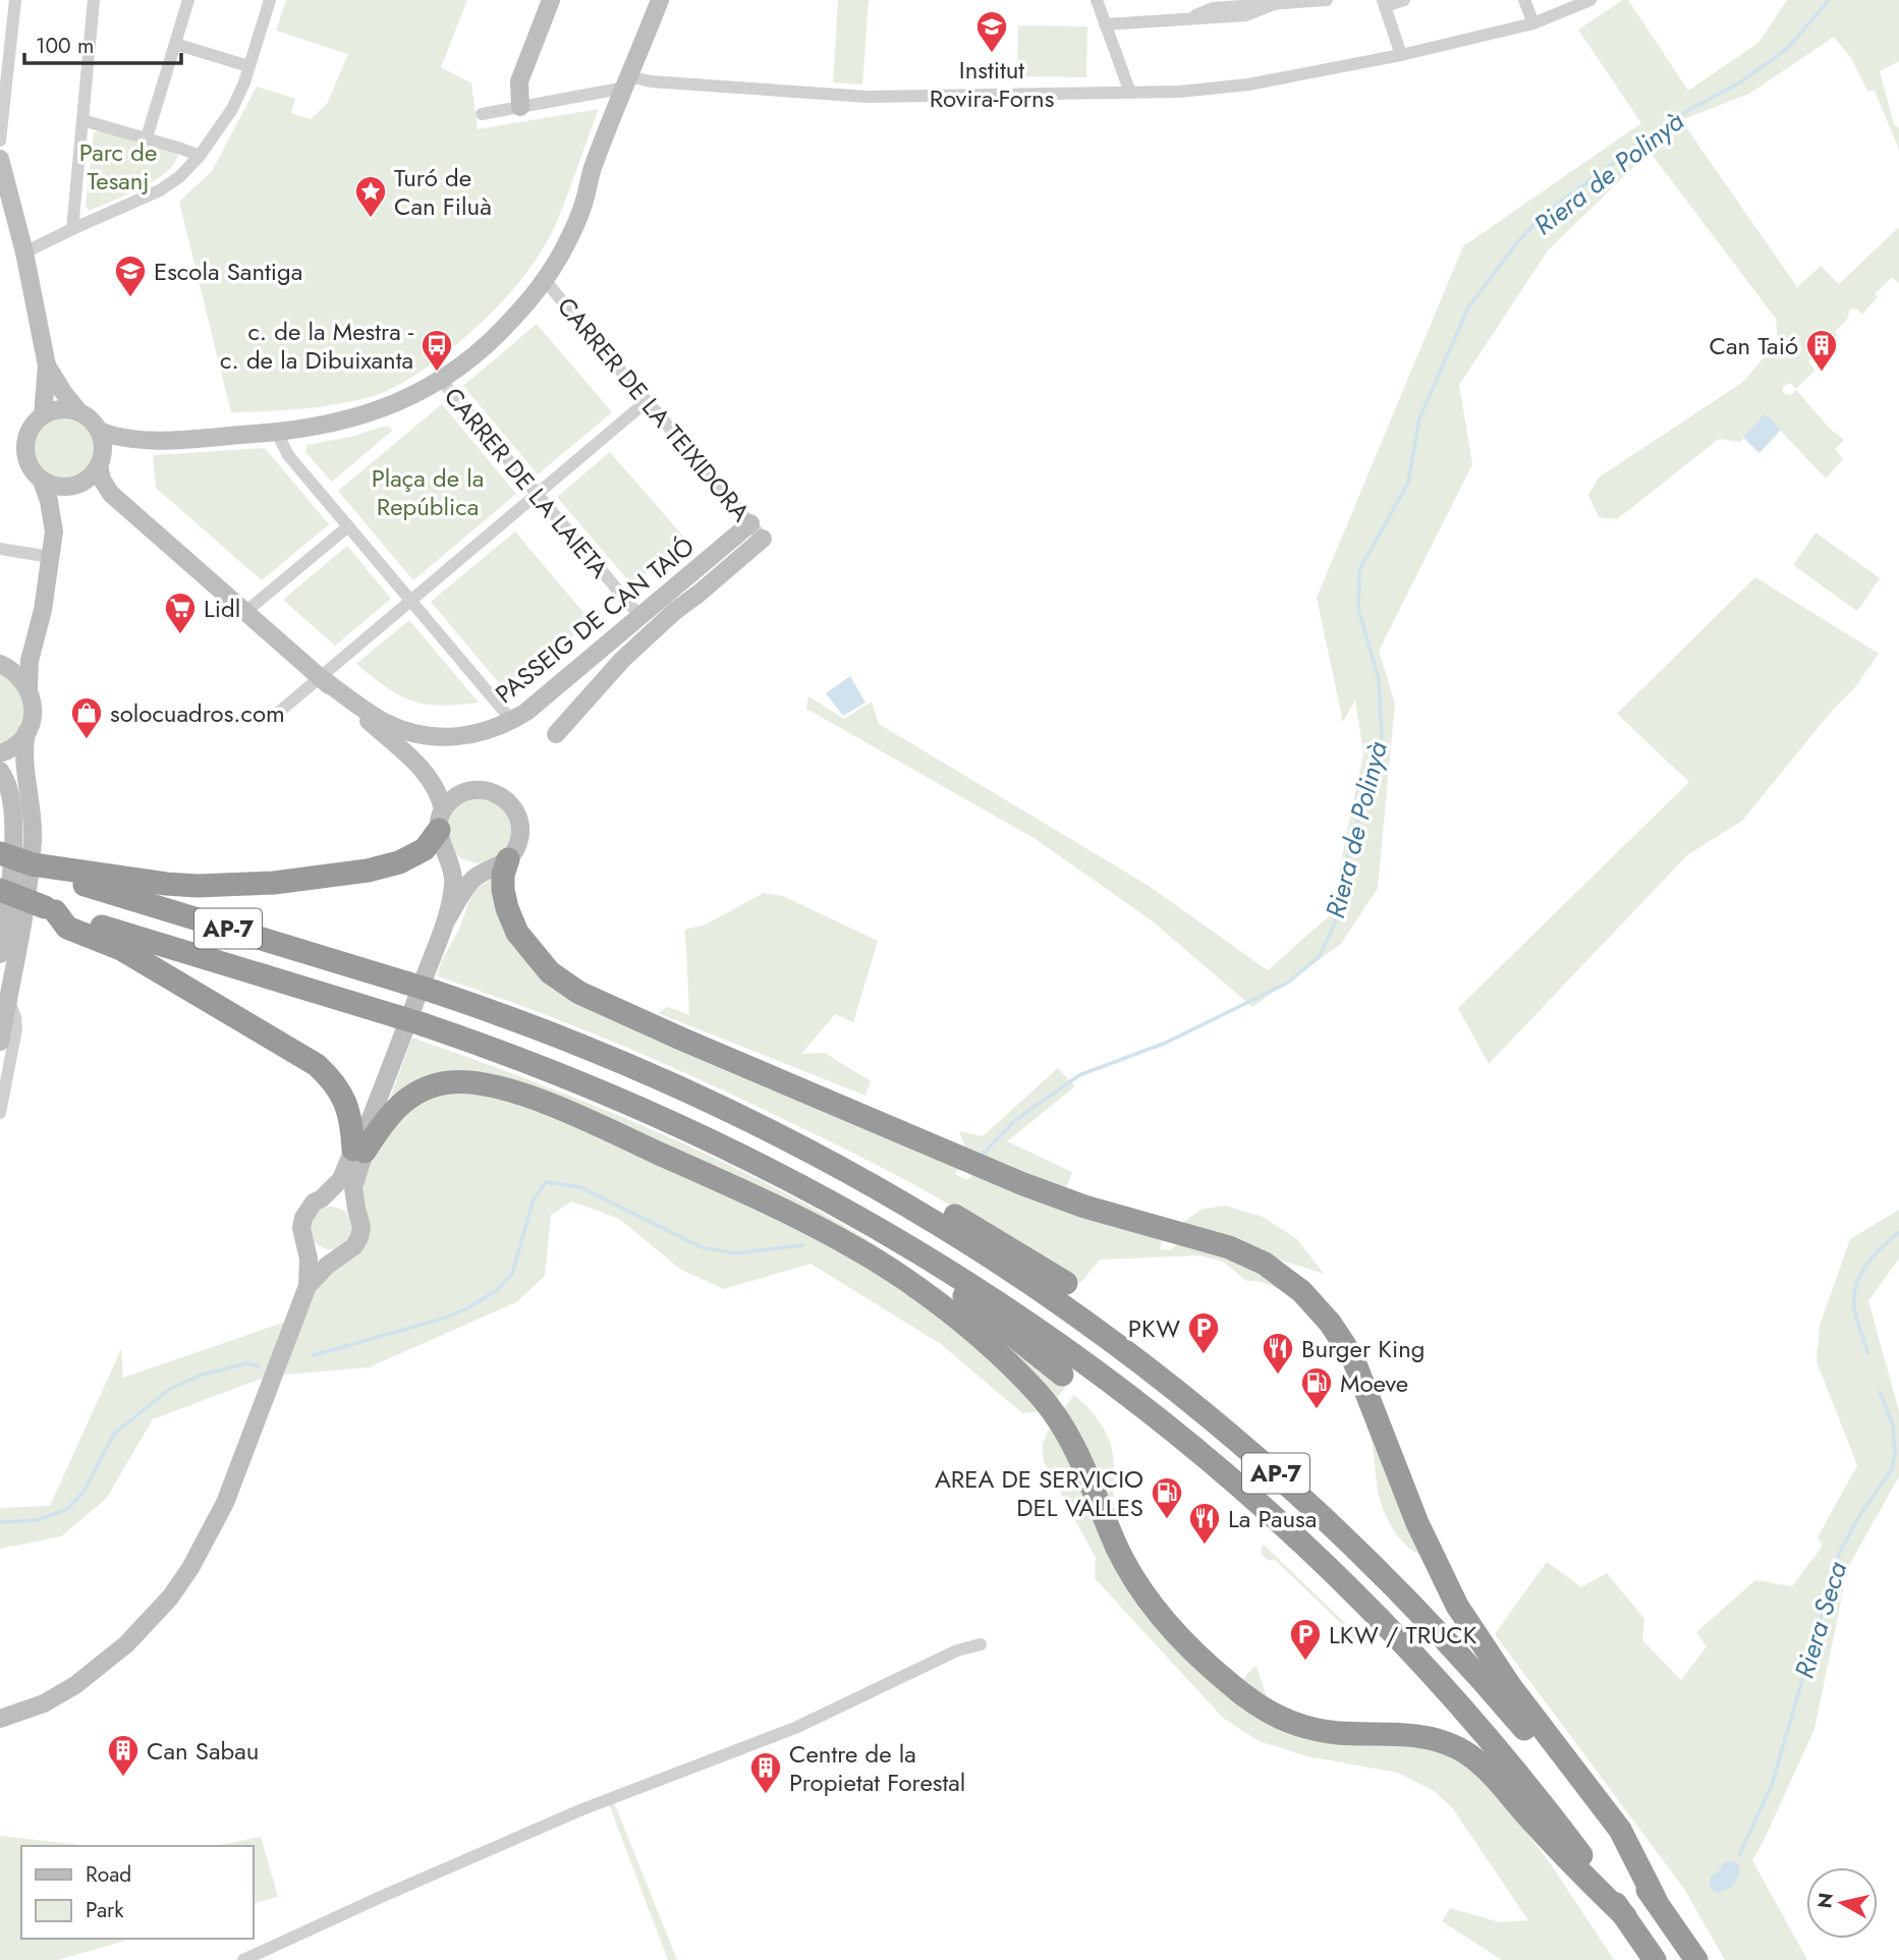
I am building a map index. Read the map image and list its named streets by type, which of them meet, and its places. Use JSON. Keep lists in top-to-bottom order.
{
  "streets": {
    "highway": ["AP-7"],
    "main road": ["PASSEIG DE CAN TAIÓ"],
    "street": ["CARRER DE LA TEIXIDORA", "CARRER DE LA LAIETA"]
  },
  "crossings": [
    ["CARRER DE LA TEIXIDORA", "PASSEIG DE CAN TAIÓ"],
    ["CARRER DE LA LAIETA", "PASSEIG DE CAN TAIÓ"]
  ],
  "water": ["Riera de Polinyà", "Riera Seca"],
  "parks": ["Parc de Tesanj", "Plaça de la República"],
  "places": {
    "school or university": ["Institut Rovira-Forns", "Escola Santiga"],
    "place": ["Turó de Can Filuà"],
    "bus stop": ["c. de la Mestra - c. de la Dibuixanta"],
    "building": ["Can Taió", "Can Sabau", "Centre de la Propietat Forestal"],
    "supermarket": ["Lidl"],
    "shop": ["solocuadros.com"],
    "parking": ["PKW", "LKW / TRUCK"],
    "restaurant": ["Burger King", "La Pausa"],
    "fuel station": ["Moeve", "AREA DE SERVICIO DEL VALLES"]
  },
  "legend": ["Road", "Park"],
  "scale_bar": "100 m",
  "north": "left"
}
